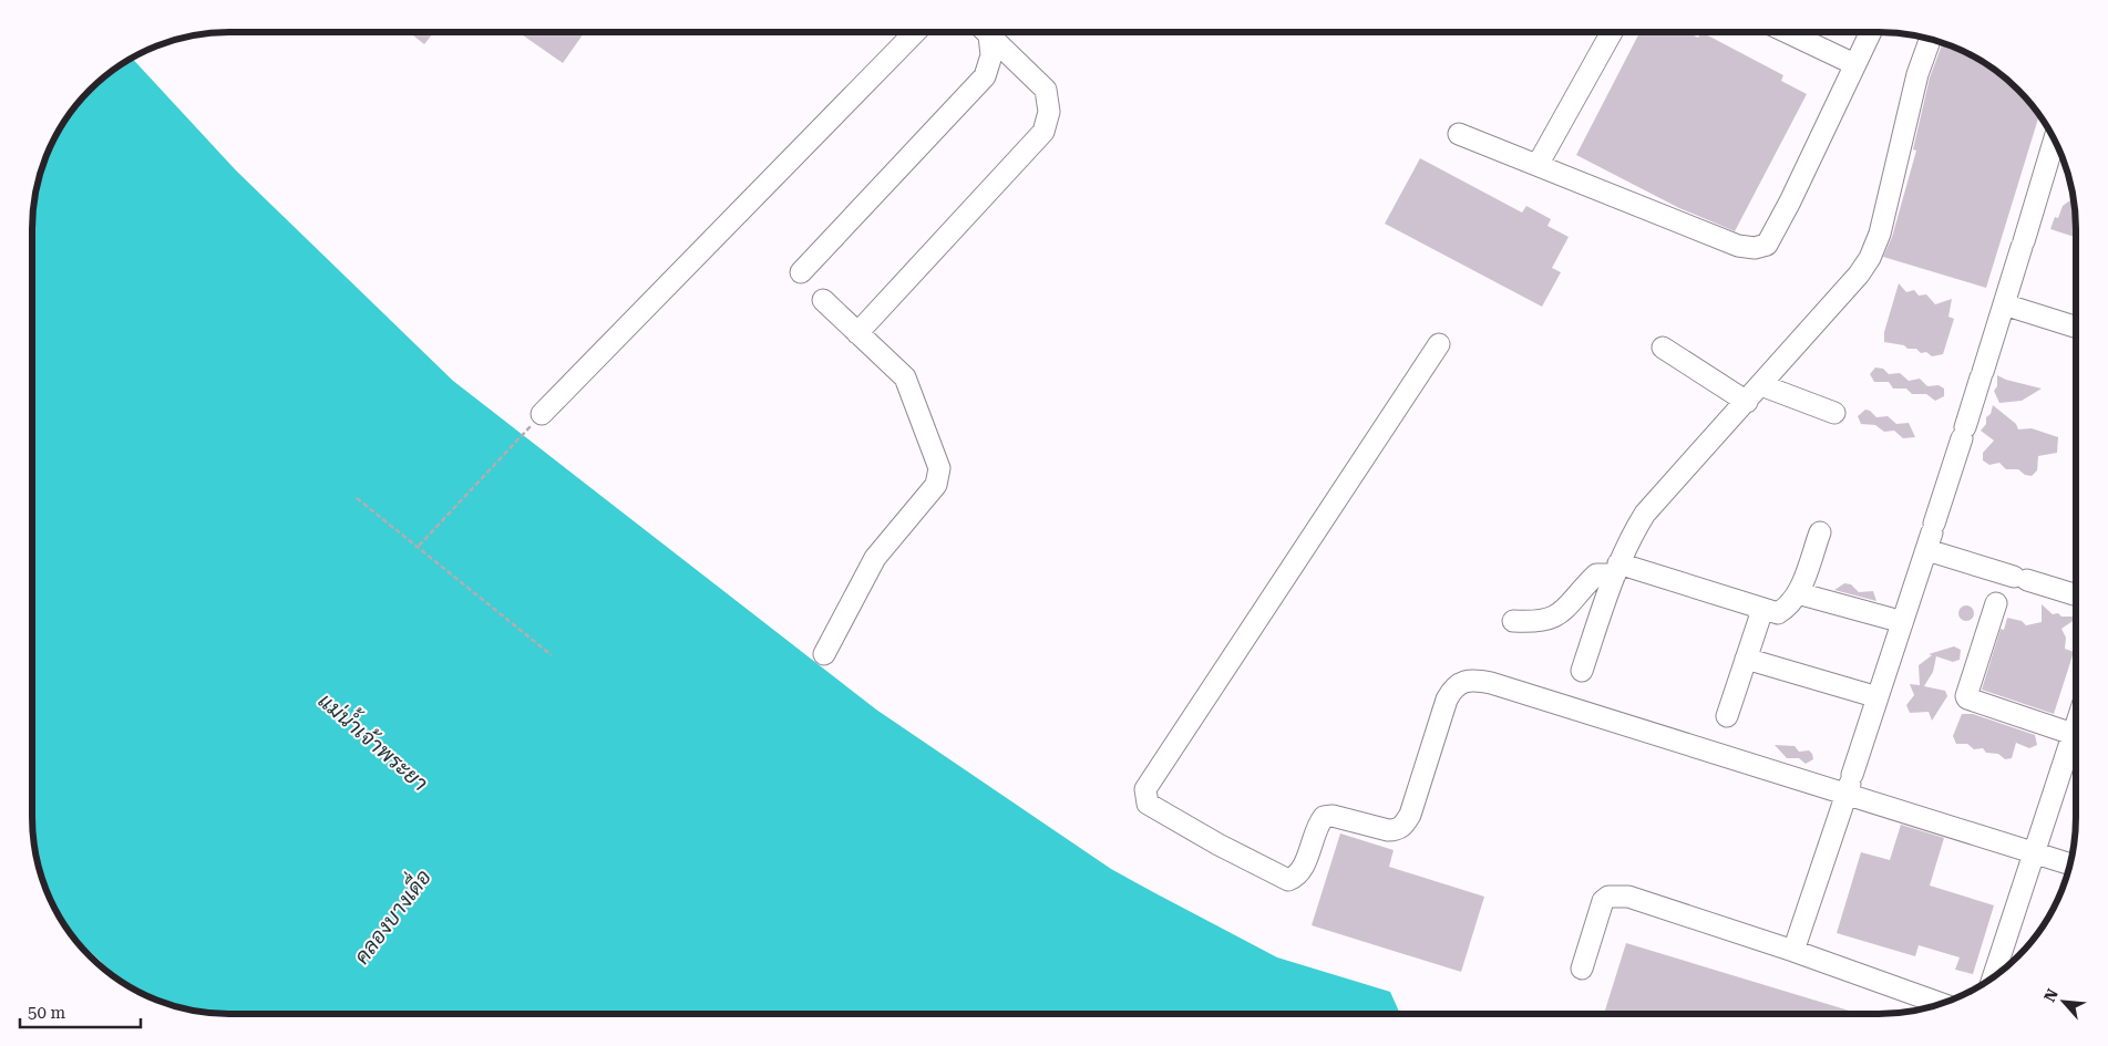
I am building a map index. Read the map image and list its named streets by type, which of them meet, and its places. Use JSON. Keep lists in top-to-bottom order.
{
  "water": ["แม่น้ำเจ้าพระยา", "คลองบางเดื่อ"],
  "scale_bar": "50 m",
  "north": "top left"
}
